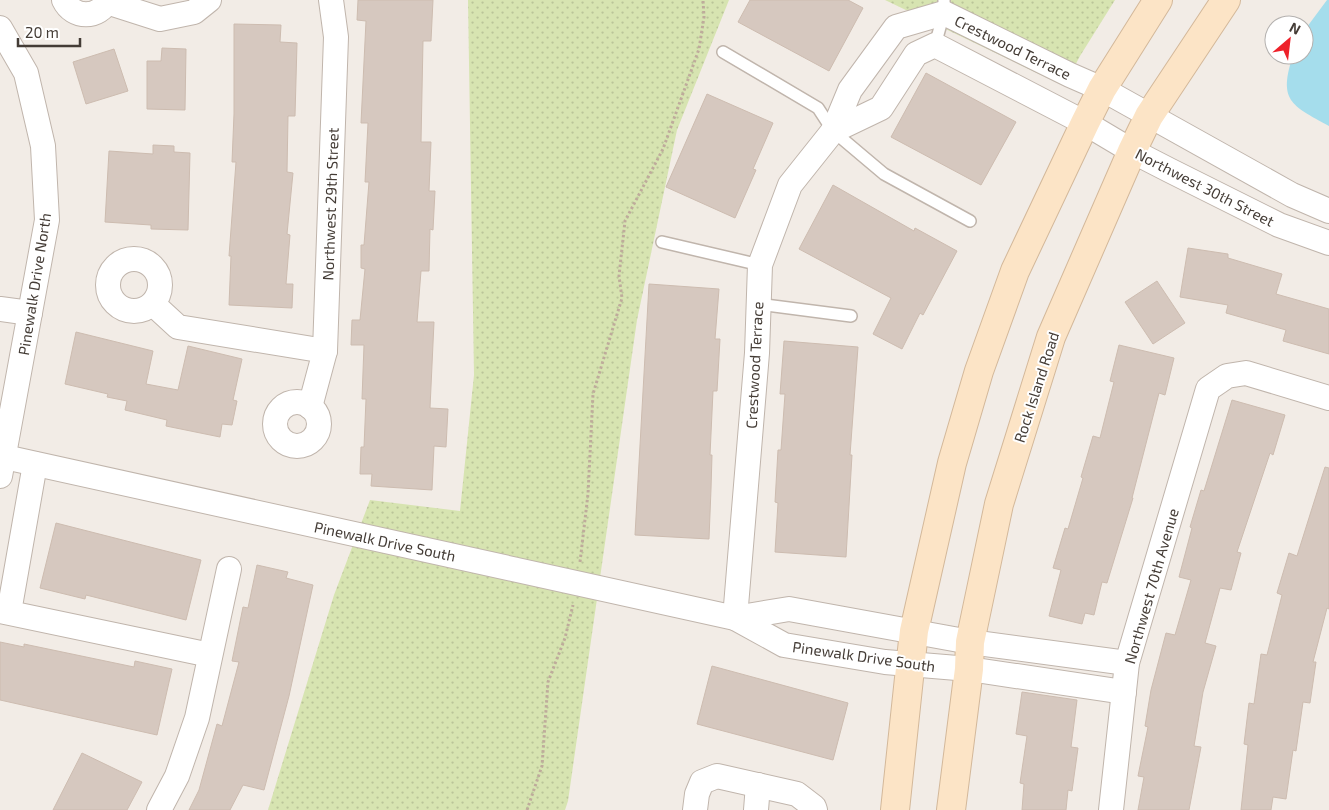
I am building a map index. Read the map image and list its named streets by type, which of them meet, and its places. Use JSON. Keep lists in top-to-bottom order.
{
  "streets": {
    "main road": ["Rock Island Road"],
    "street": [
      "Crestwood Terrace",
      "Northwest 30th Street",
      "Northwest 29th Street",
      "Pinewalk Drive North",
      "Pinewalk Drive South",
      "Northwest 70th Avenue"
    ]
  },
  "crossings": [
    ["Crestwood Terrace", "Pinewalk Drive South"],
    ["Northwest 30th Street", "Rock Island Road"],
    ["Pinewalk Drive North", "Pinewalk Drive South"],
    ["Rock Island Road", "Pinewalk Drive South"],
    ["Pinewalk Drive South", "Northwest 70th Avenue"]
  ],
  "scale_bar": "20 m",
  "north": "top right"
}
